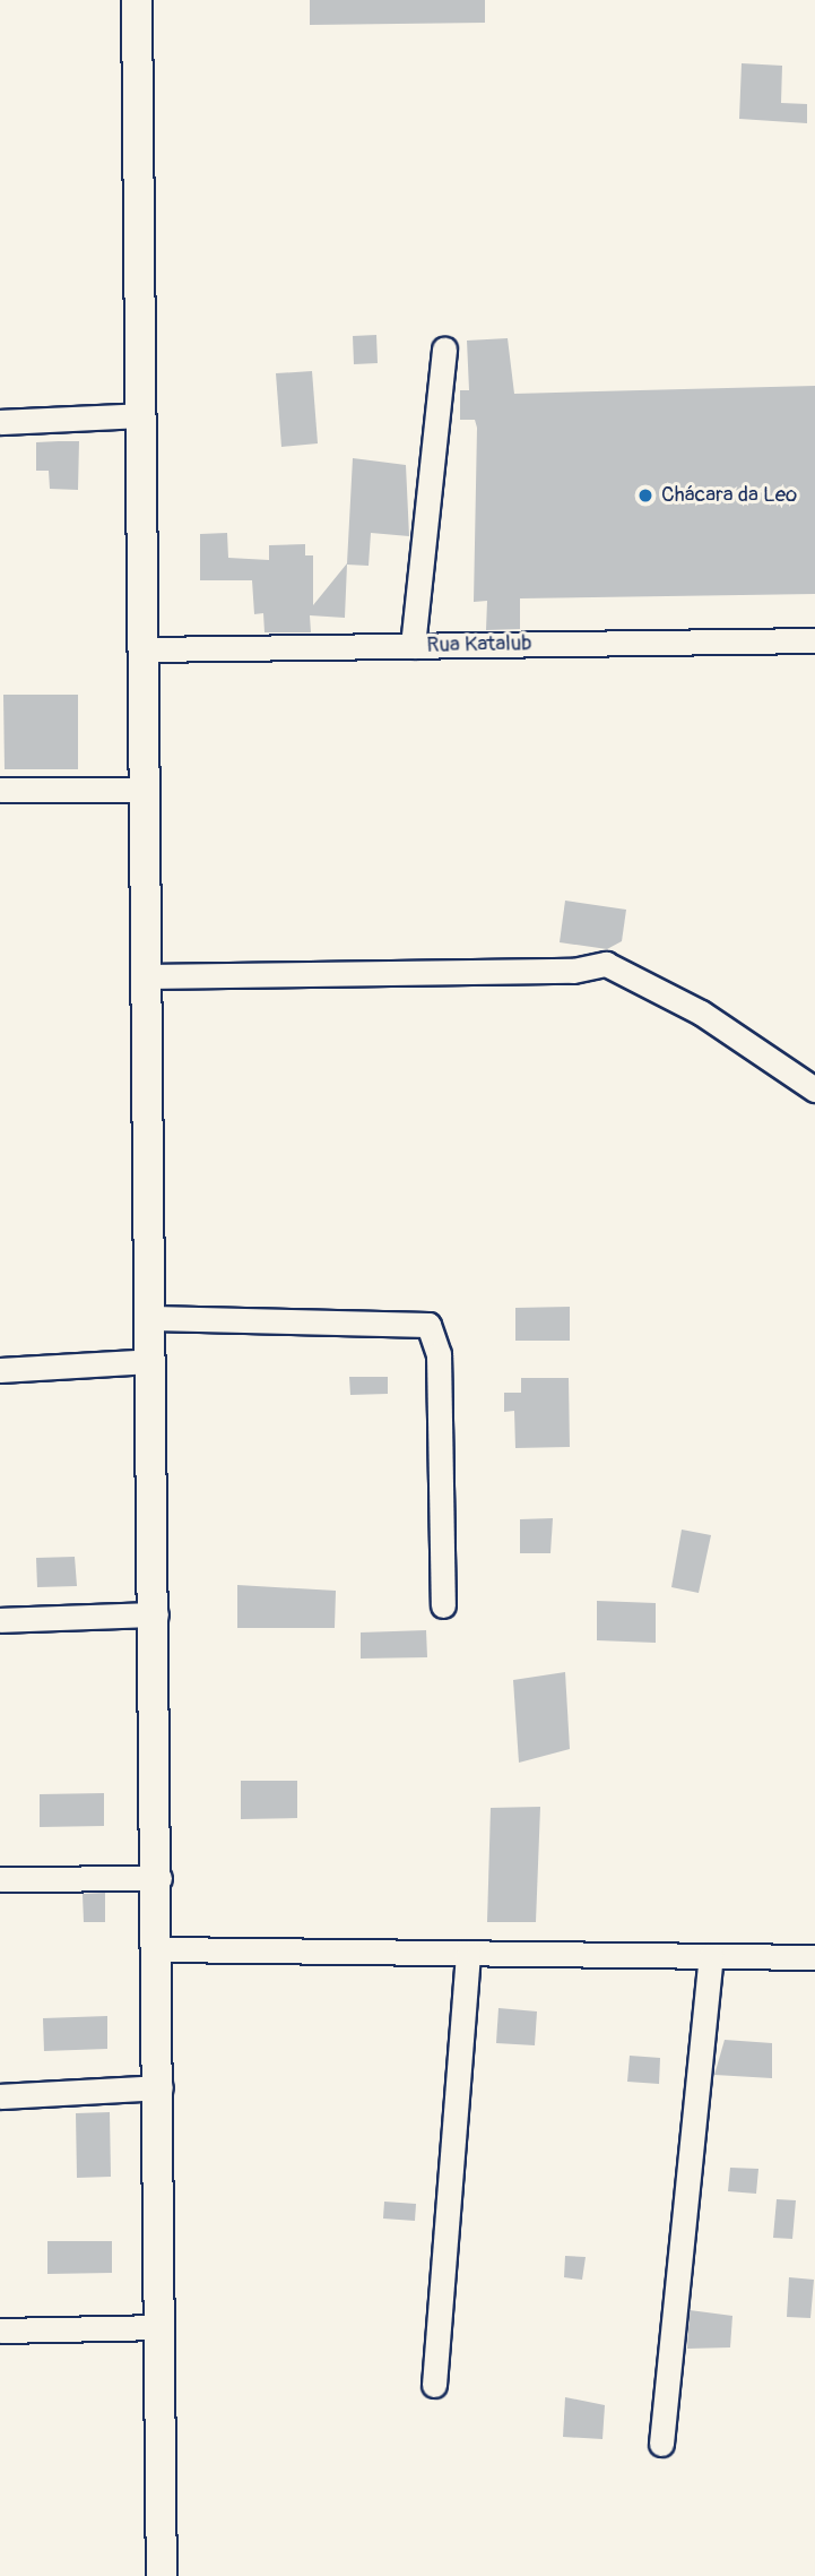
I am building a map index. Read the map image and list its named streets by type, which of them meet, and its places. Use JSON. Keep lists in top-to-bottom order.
{
  "streets": {
    "street": ["Rua Katalub"]
  },
  "places": ["Chácara da Leo"]
}
